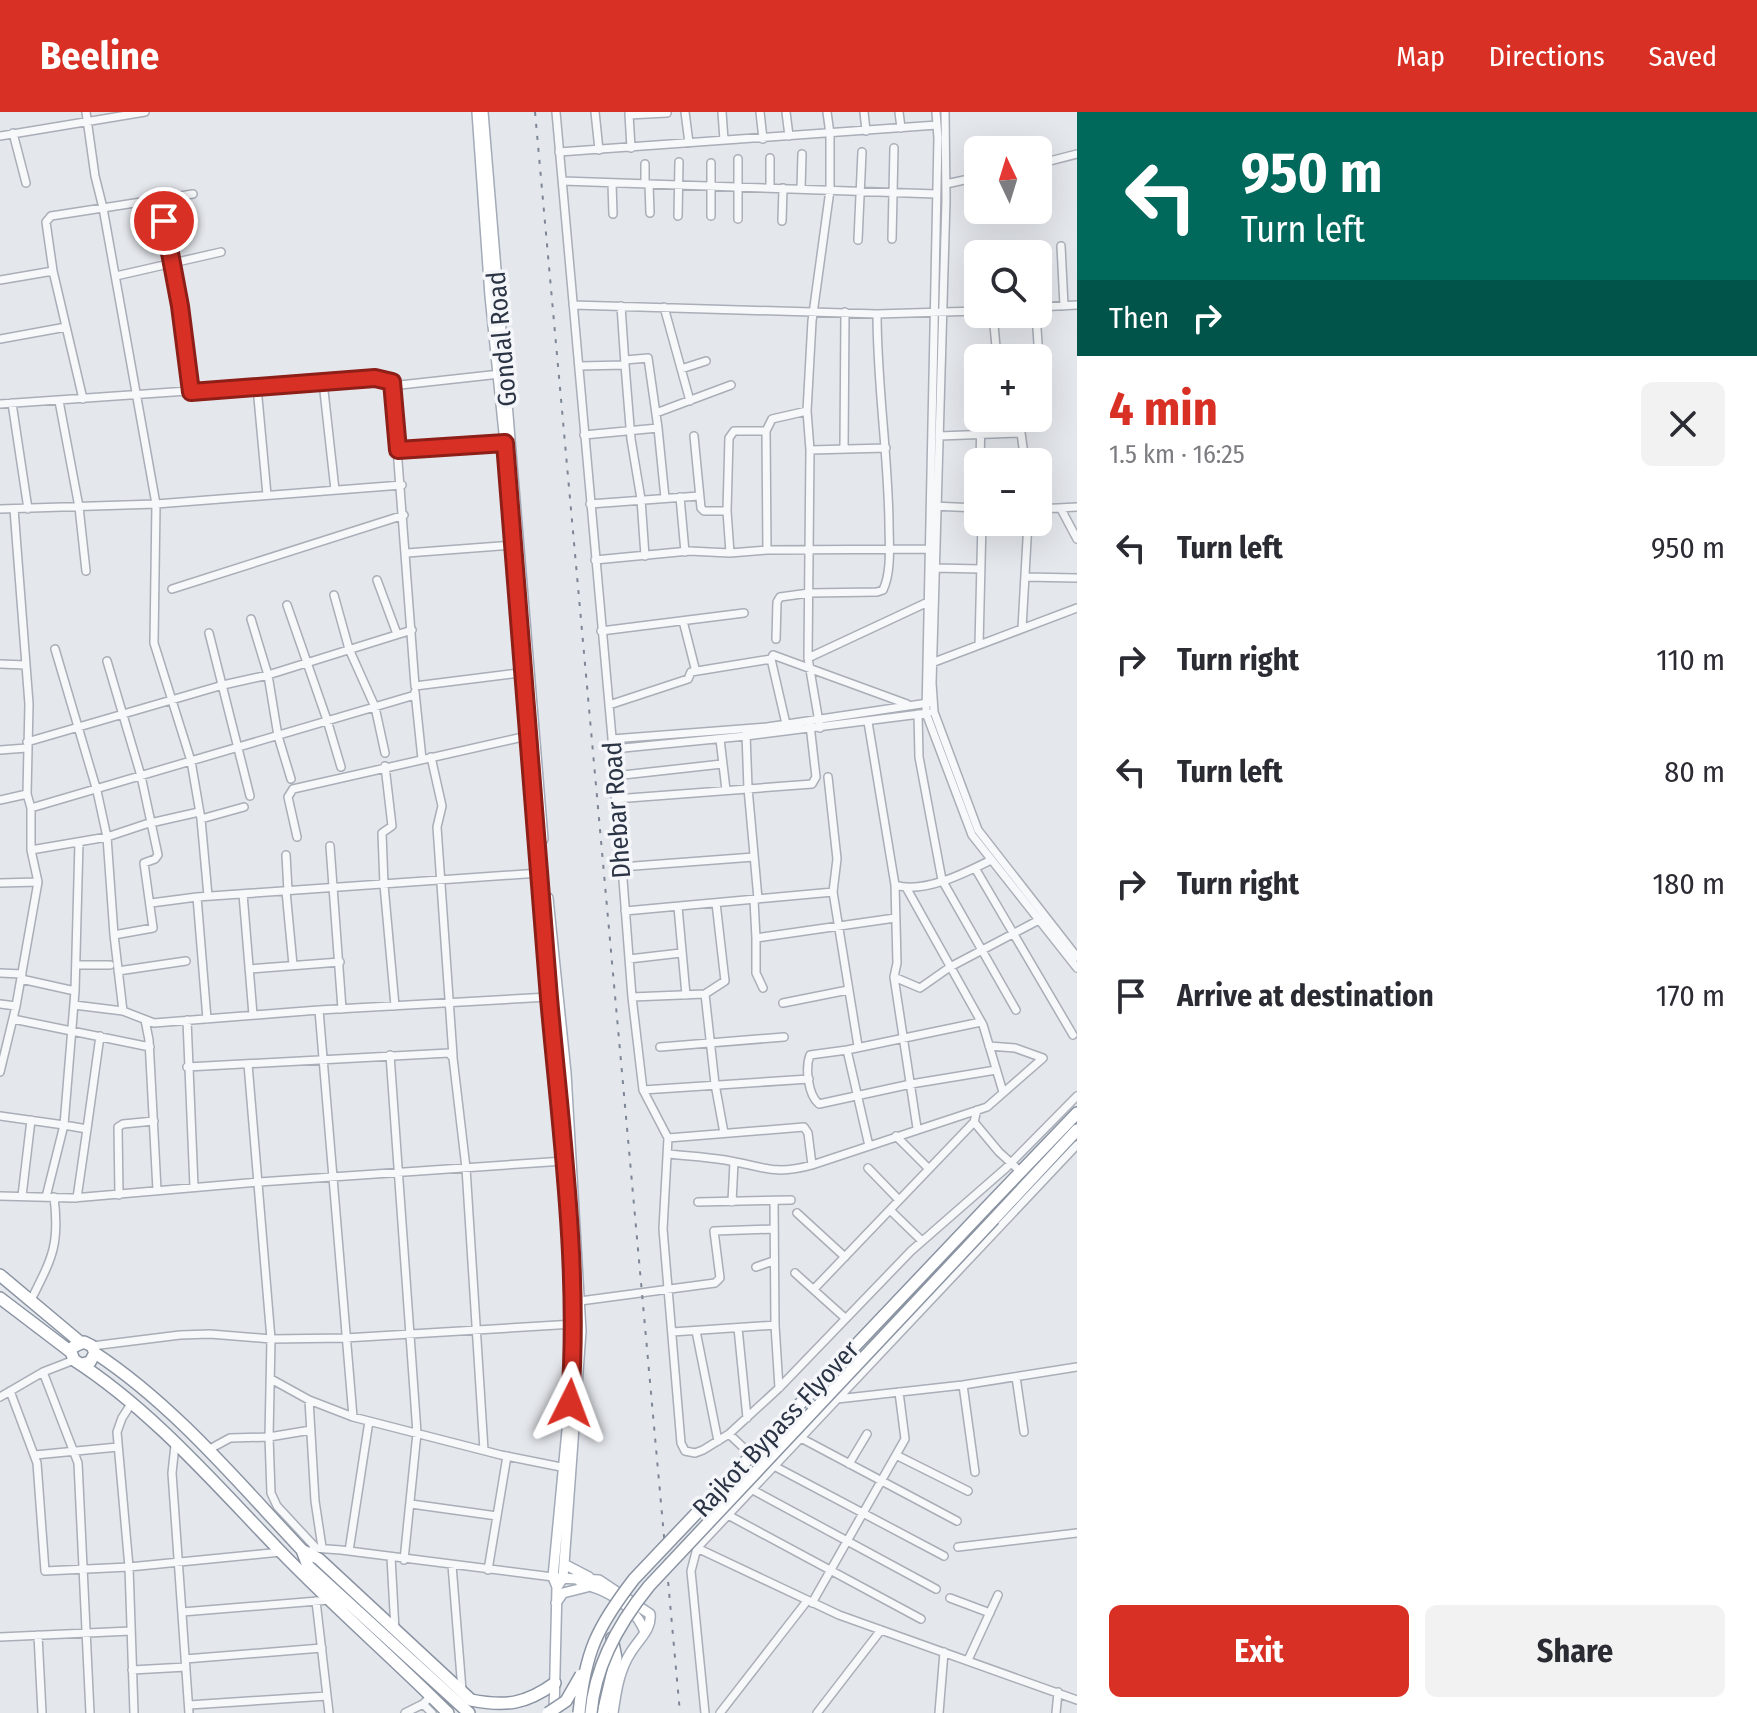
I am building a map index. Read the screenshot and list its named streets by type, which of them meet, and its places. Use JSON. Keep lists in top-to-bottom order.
{
  "streets": {
    "highway": ["Rajkot Bypass Flyover"],
    "main road": ["Gondal Road"],
    "street": ["Dhebar Road"]
  },
  "north": "top",
  "page": {
    "header": "Beeline",
    "nav": ["Map", "Directions", "Saved"],
    "turn": ["950 m", "Turn left"],
    "map_buttons": ["+", "−"],
    "then": "Then",
    "heading": ["4 min", "1.5 km · 16:25"],
    "list": [
      {
        "name": "Turn left",
        "value": "950 m"
      },
      {
        "name": "Turn right",
        "value": "110 m"
      },
      {
        "name": "Turn left",
        "value": "80 m"
      },
      {
        "name": "Turn right",
        "value": "180 m"
      },
      {
        "name": "Arrive at destination",
        "value": "170 m"
      }
    ],
    "buttons": ["Exit", "Share"]
  }
}
